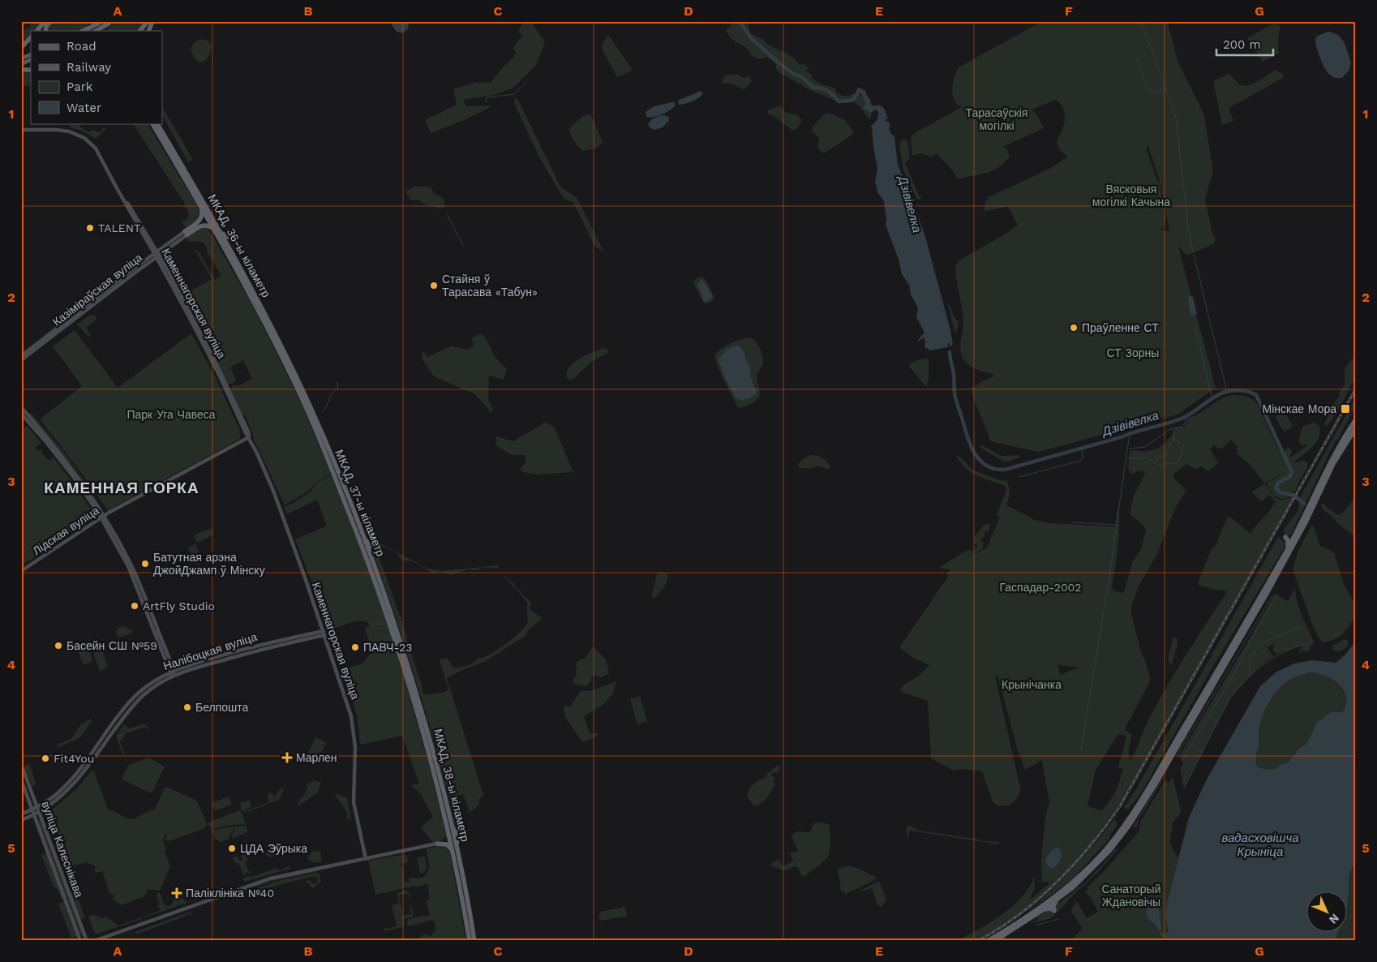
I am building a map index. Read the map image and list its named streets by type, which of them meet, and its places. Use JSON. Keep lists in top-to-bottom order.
{
  "streets": {
    "highway": ["МКАД, 36-ы кіламетр", "МКАД, 37-ы кіламетр", "МКАД, 38-ы кіламетр"],
    "main road": [
      "Казіміраўская вуліца",
      "Каменнагорская вуліца",
      "Лідская вуліца",
      "Налібоцкая вуліца",
      "вуліца Калеснікава"
    ]
  },
  "crossings": [
    ["МКАД, 36-ы кіламетр", "МКАД, 37-ы кіламетр"],
    ["Казіміраўская вуліца", "Каменнагорская вуліца"],
    ["Каменнагорская вуліца", "Лідская вуліца"],
    ["Каменнагорская вуліца", "Налібоцкая вуліца"],
    ["МКАД, 37-ы кіламетр", "МКАД, 38-ы кіламетр"],
    ["Налібоцкая вуліца", "вуліца Калеснікава"]
  ],
  "districts": ["КАМЕННАЯ ГОРКА"],
  "water": ["Дзівівелка", "вадасховішча Крыніца"],
  "parks": [
    "Тарасаўскія могілкі",
    "Вясковыя могілкі Качына",
    "СТ Зорны",
    "Парк Уга Чавеса",
    "Гаспадар-2002",
    "Крынічанка",
    "Санаторый Ждановічы"
  ],
  "places": {
    "other": [
      "TALENT",
      "Стайня ў Тарасава «Табун»",
      "Праўленне СТ",
      "Батутная арэна ДжойДжамп ў Мінску",
      "ArtFly Studio",
      "Басейн СШ №59",
      "ПАВЧ-23",
      "Белпошта",
      "Fit4You",
      "ЦДА Эўрыка"
    ],
    "transit": ["Мінскае Мора"],
    "health": ["Марлен", "Паліклініка №40"]
  },
  "legend": [
    "Road",
    "Railway",
    "Park",
    "Water"
  ],
  "scale_bar": "200 m",
  "north": "bottom right",
  "grid": {
    "columns": [
      "A",
      "B",
      "C",
      "D",
      "E",
      "F",
      "G"
    ],
    "rows": [
      "1",
      "2",
      "3",
      "4",
      "5"
    ]
  }
}
